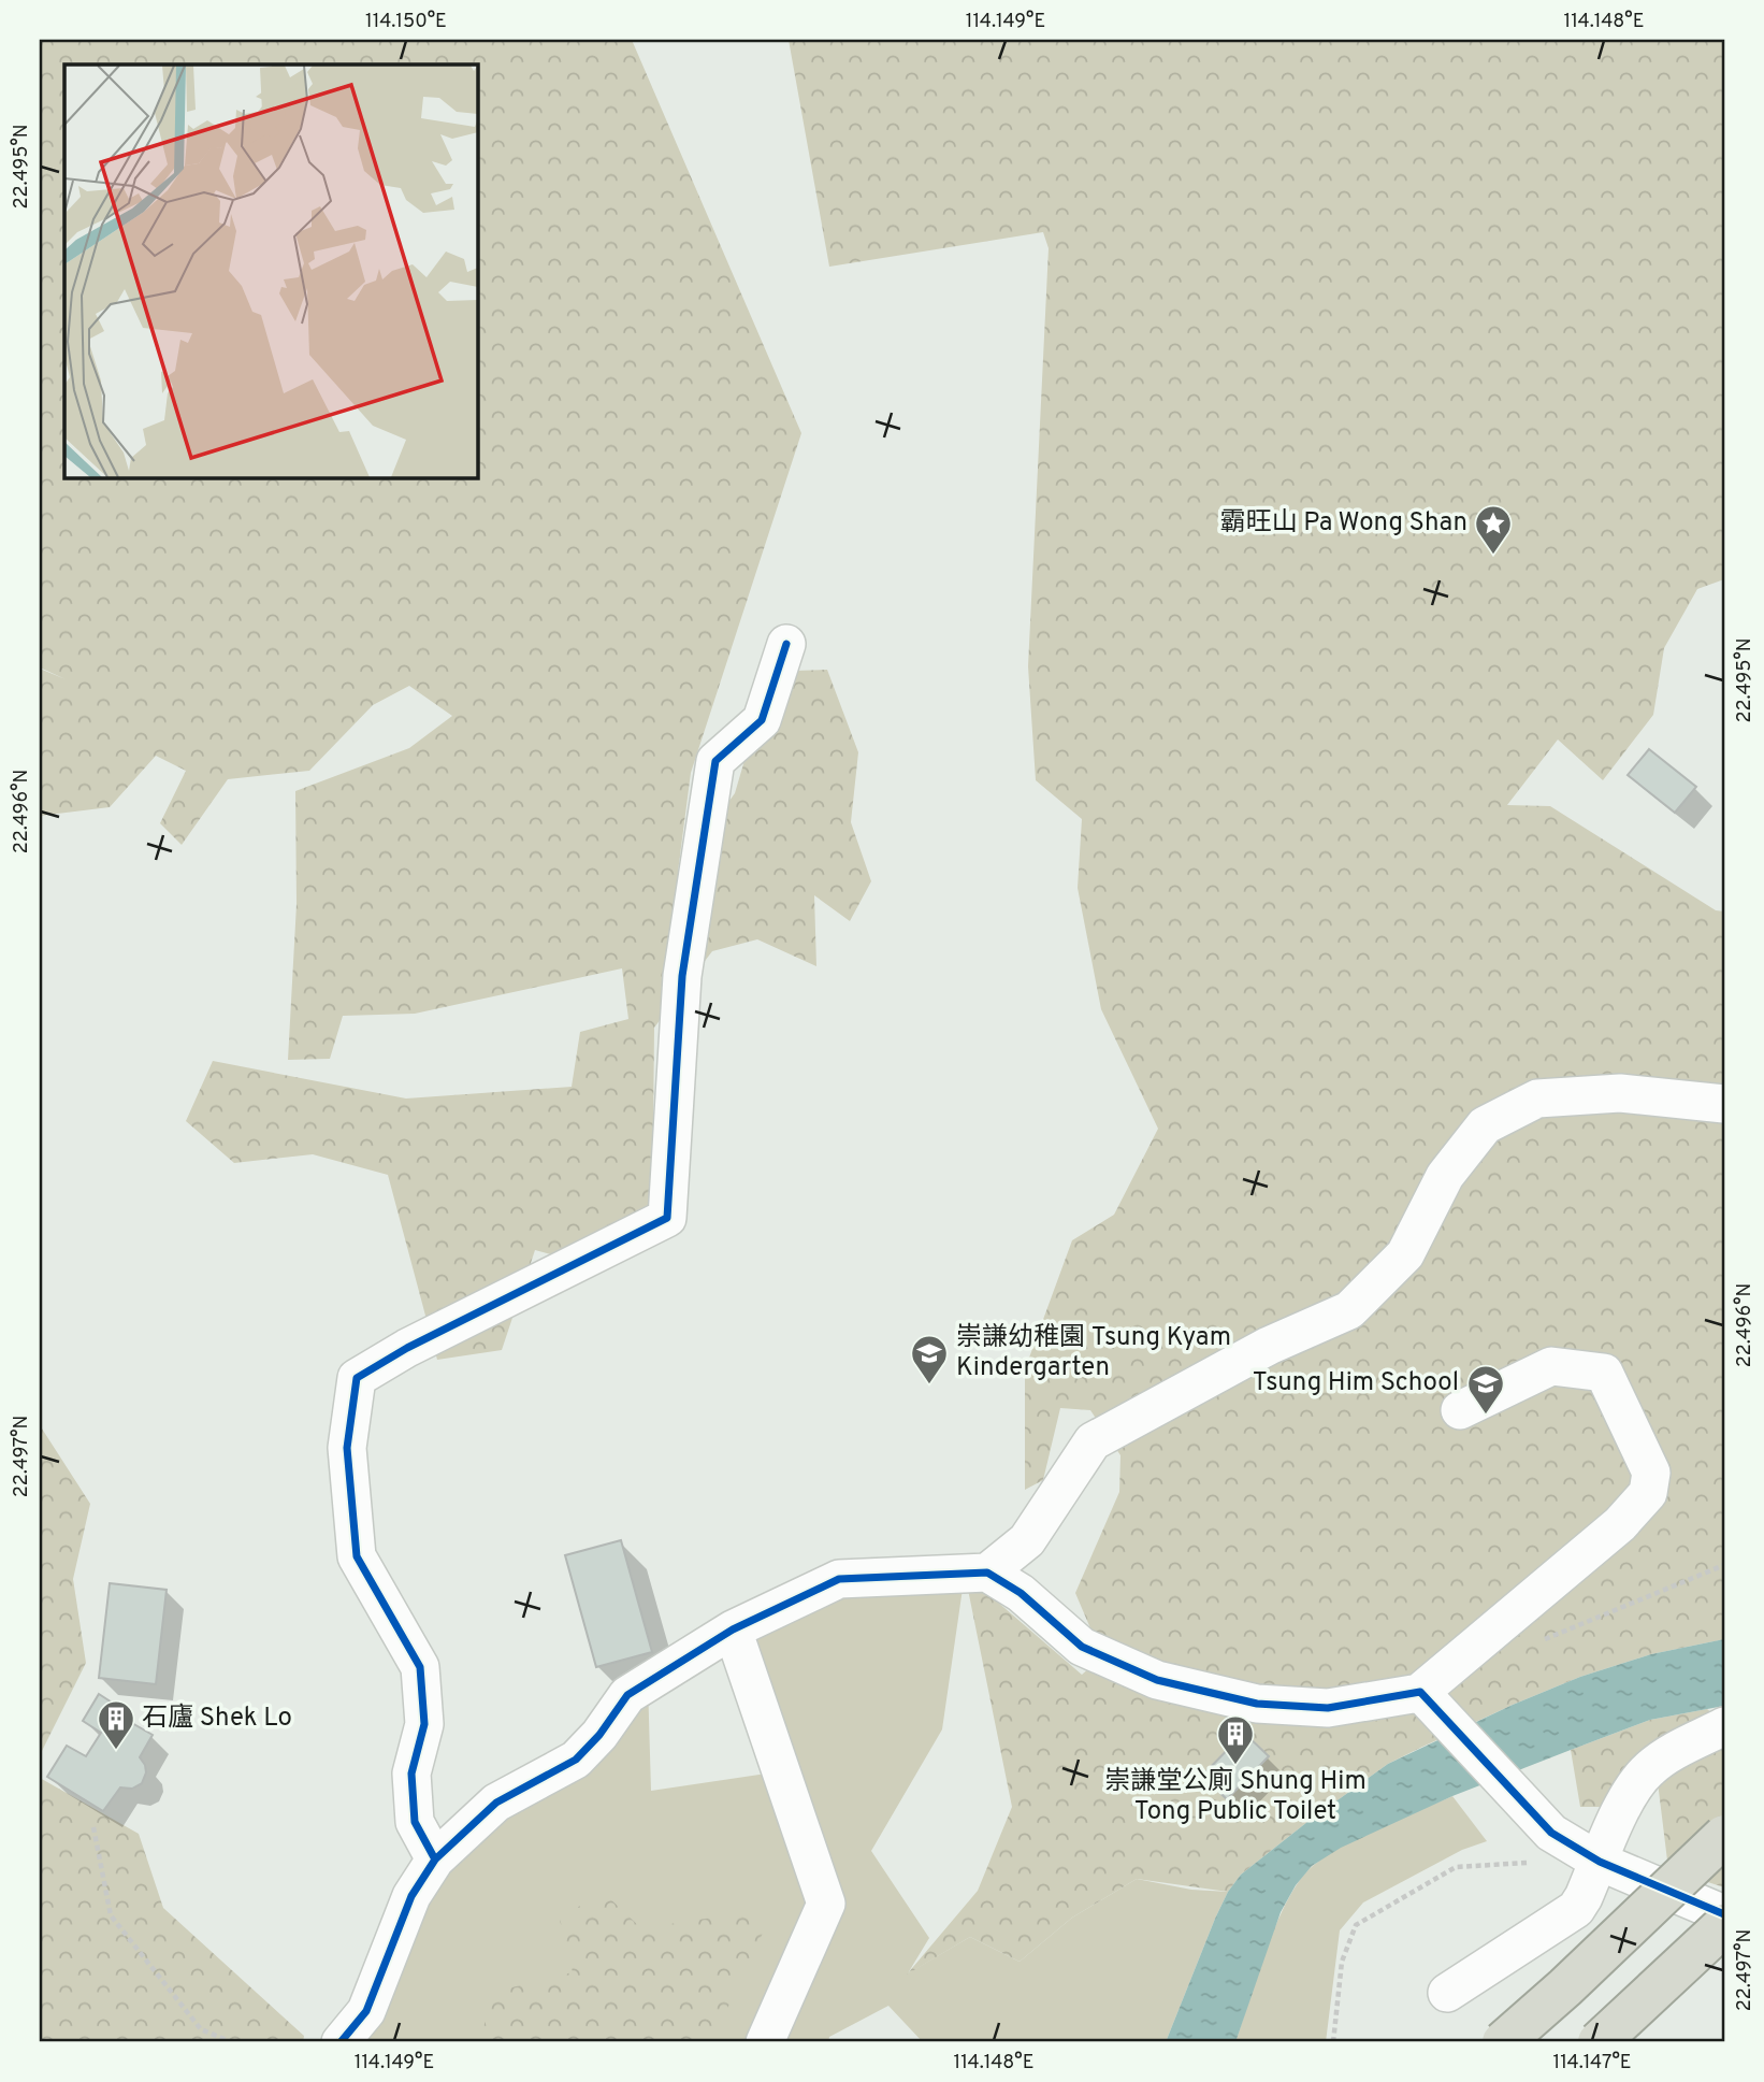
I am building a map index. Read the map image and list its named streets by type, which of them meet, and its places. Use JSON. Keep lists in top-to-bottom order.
{
  "places": {
    "place": ["霸旺山 Pa Wong Shan"],
    "school or university": ["崇謙幼稚園 Tsung Kyam Kindergarten", "Tsung Him School"],
    "building": ["石廬 Shek Lo", "崇謙堂公廁 Shung Him Tong Public Toilet"]
  },
  "coordinates": [
    "114.150°E",
    "114.149°E",
    "114.148°E",
    "22.495°N",
    "22.496°N",
    "22.497°N",
    "114.147°E"
  ]
}
